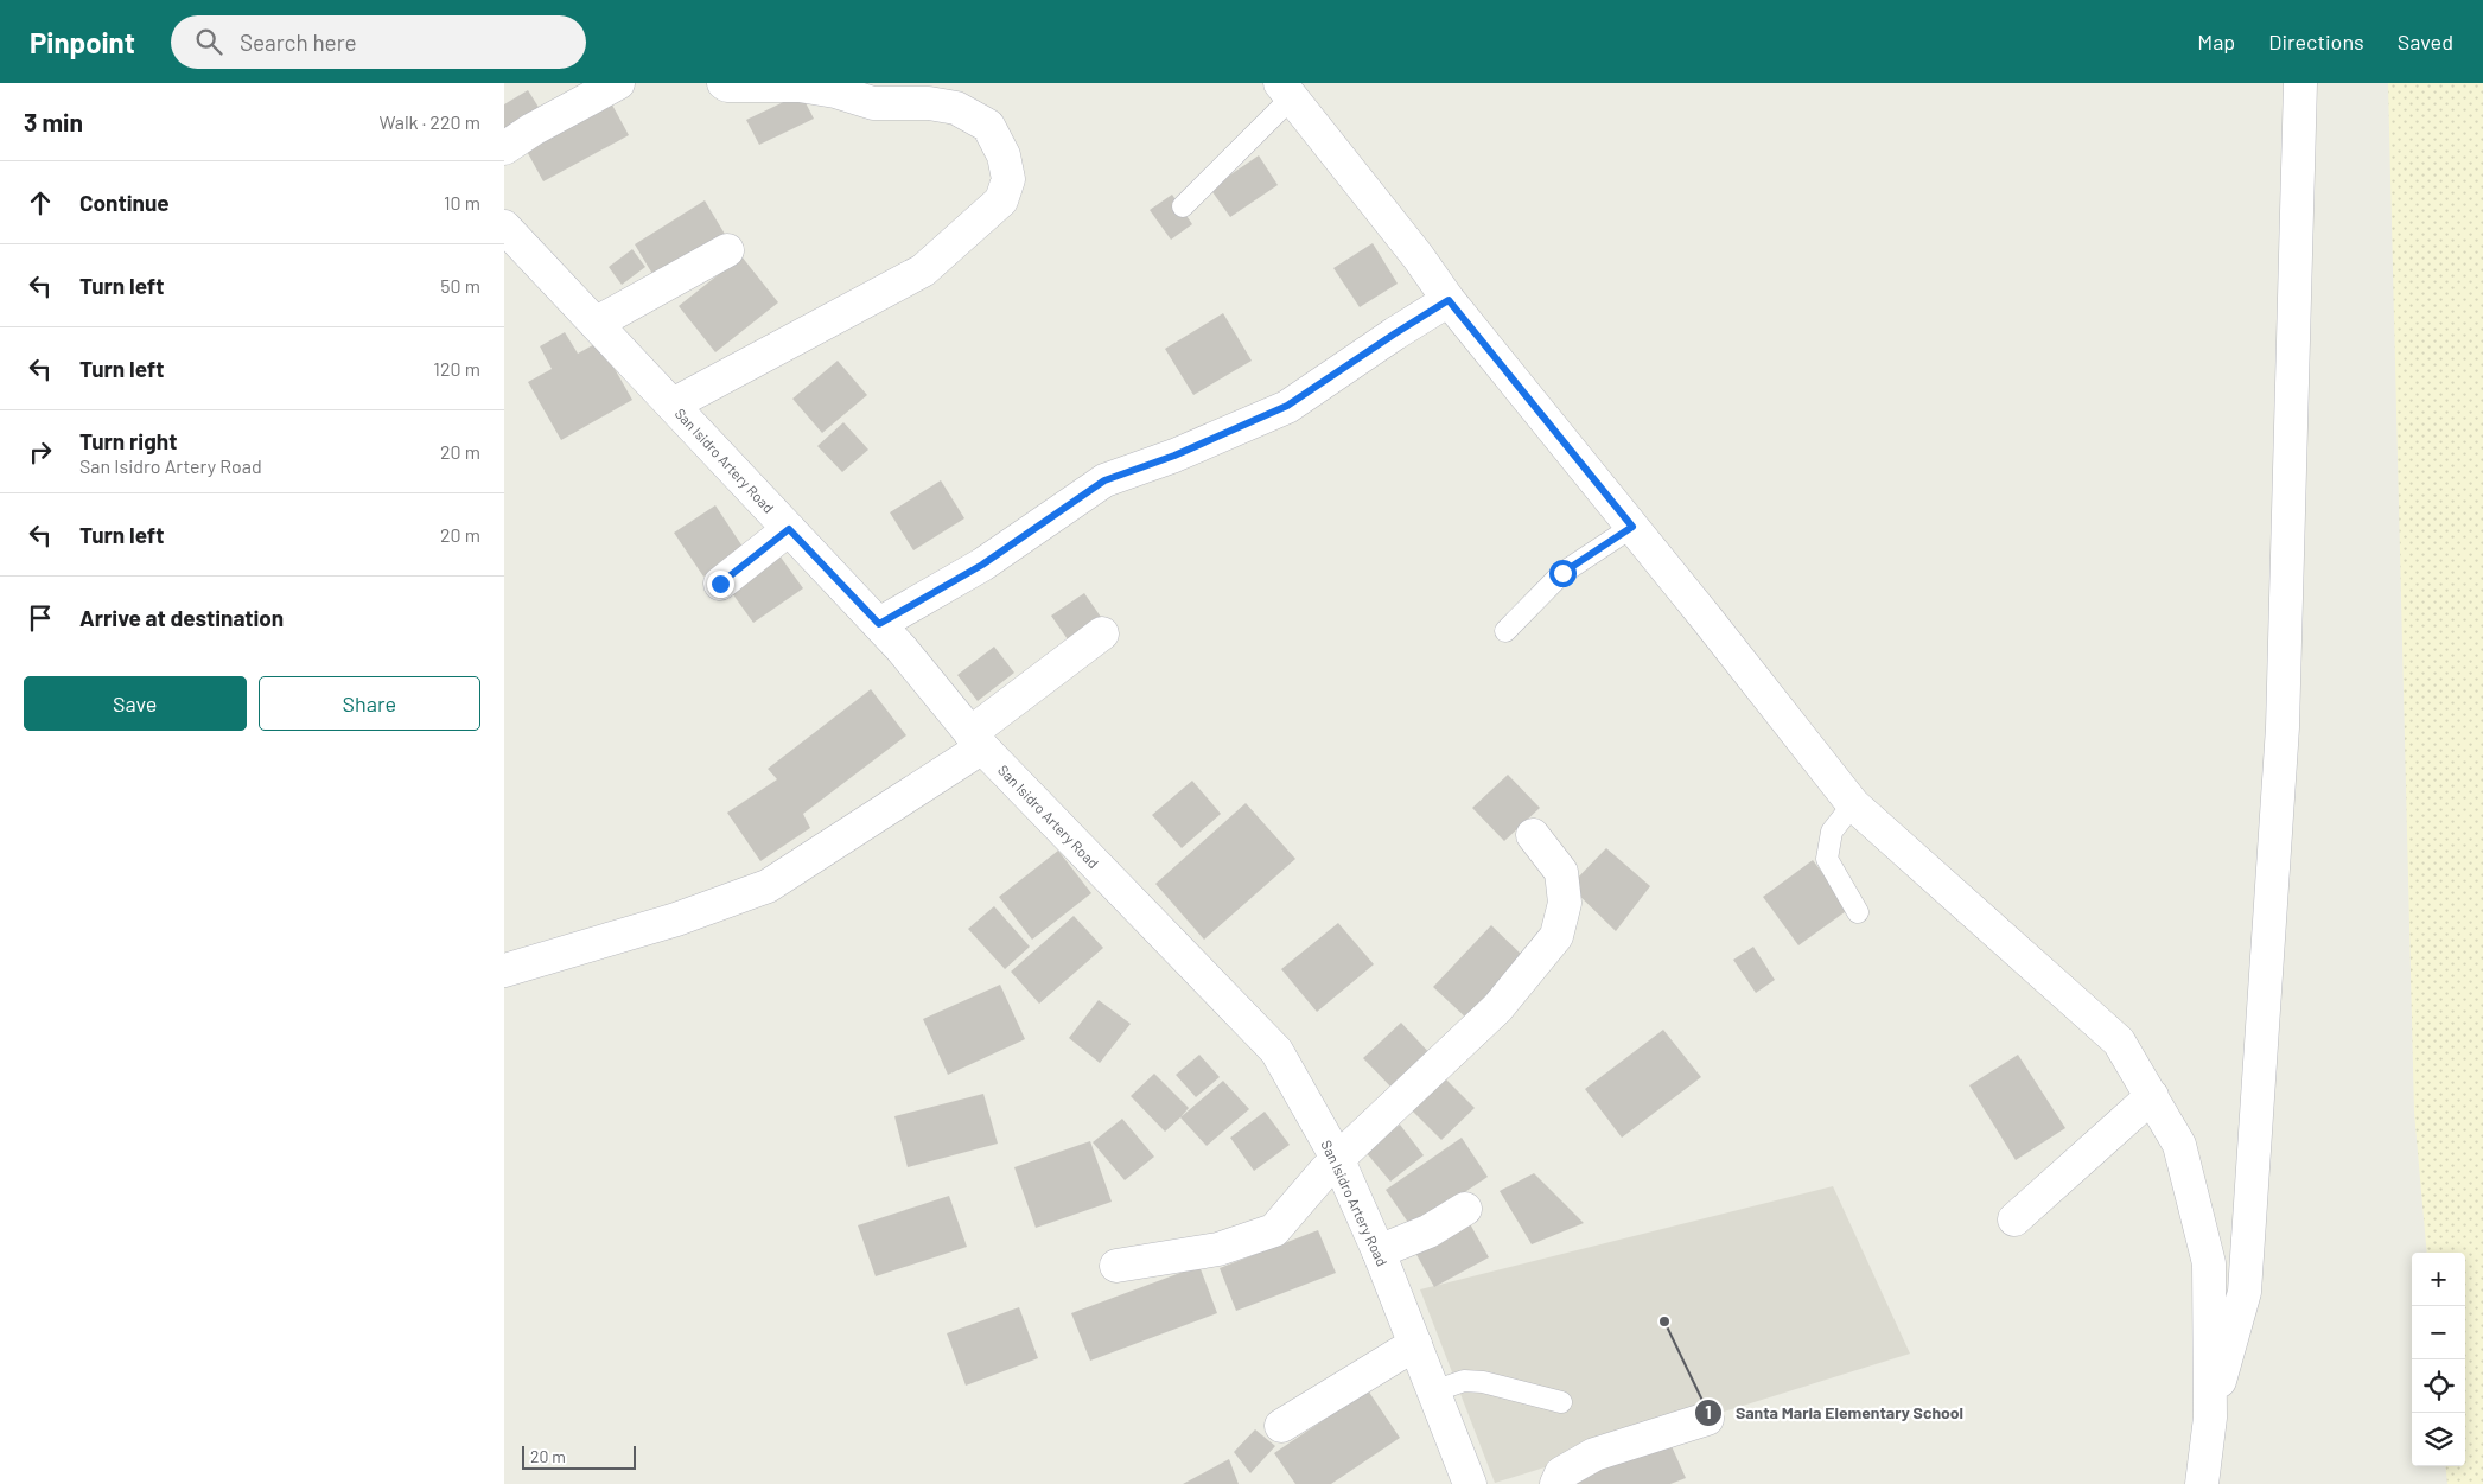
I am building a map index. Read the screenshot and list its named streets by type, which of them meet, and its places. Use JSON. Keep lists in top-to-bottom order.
{
  "streets": {
    "street": ["San Isidro Artery Road"]
  },
  "places": ["Santa Maria Elementary School"],
  "scale_bar": "20 m",
  "page": {
    "header": "Pinpoint",
    "search": "Search here",
    "nav": ["Map", "Directions", "Saved"],
    "heading": ["3 min", "Walk · 220 m"],
    "list": [
      ["Continue", "10 m"],
      ["Turn left", "50 m"],
      ["Turn left", "120 m"],
      ["Turn right", "San Isidro Artery Road", "20 m"],
      ["Turn left", "20 m"],
      "Arrive at destination"
    ],
    "buttons": ["Save", "Share"],
    "map_buttons": ["+", "−"],
    "scale": "20 m"
  }
}
